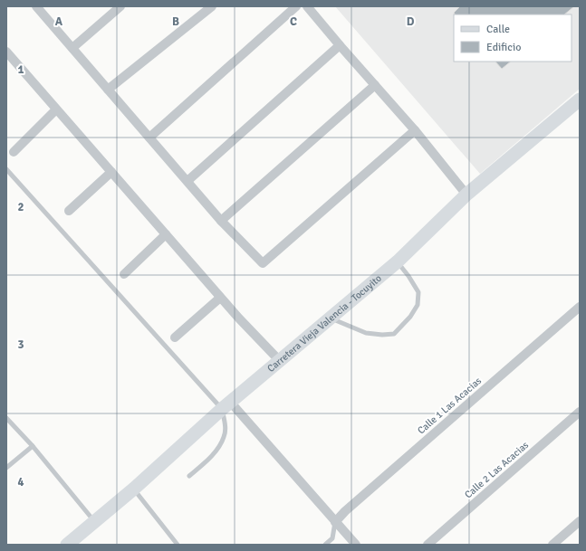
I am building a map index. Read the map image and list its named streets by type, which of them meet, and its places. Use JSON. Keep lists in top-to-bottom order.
{
  "streets": {
    "street": ["Carretera Vieja Valencia - Tocuyito", "Calle 1 Las Acacias", "Calle 2 Las Acacias"]
  },
  "legend": ["Calle", "Edificio"],
  "grid": {
    "columns": [
      "A",
      "B",
      "C",
      "D"
    ],
    "rows": [
      "1",
      "2",
      "3",
      "4"
    ]
  }
}
